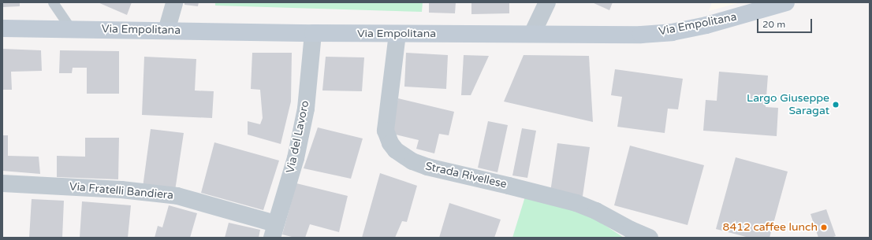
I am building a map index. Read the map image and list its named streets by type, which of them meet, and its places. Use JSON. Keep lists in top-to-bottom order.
{
  "streets": {
    "main road": ["Via Empolitana"],
    "street": ["Via del Lavoro", "Strada Rivellese", "Via Fratelli Bandiera"]
  },
  "crossings": [
    ["Via Empolitana", "Via del Lavoro"],
    ["Via Empolitana", "Strada Rivellese"],
    ["Via del Lavoro", "Via Fratelli Bandiera"]
  ],
  "places": ["Largo Giuseppe Saragat", "8412 caffee lunch"],
  "scale_bar": "20 m"
}
